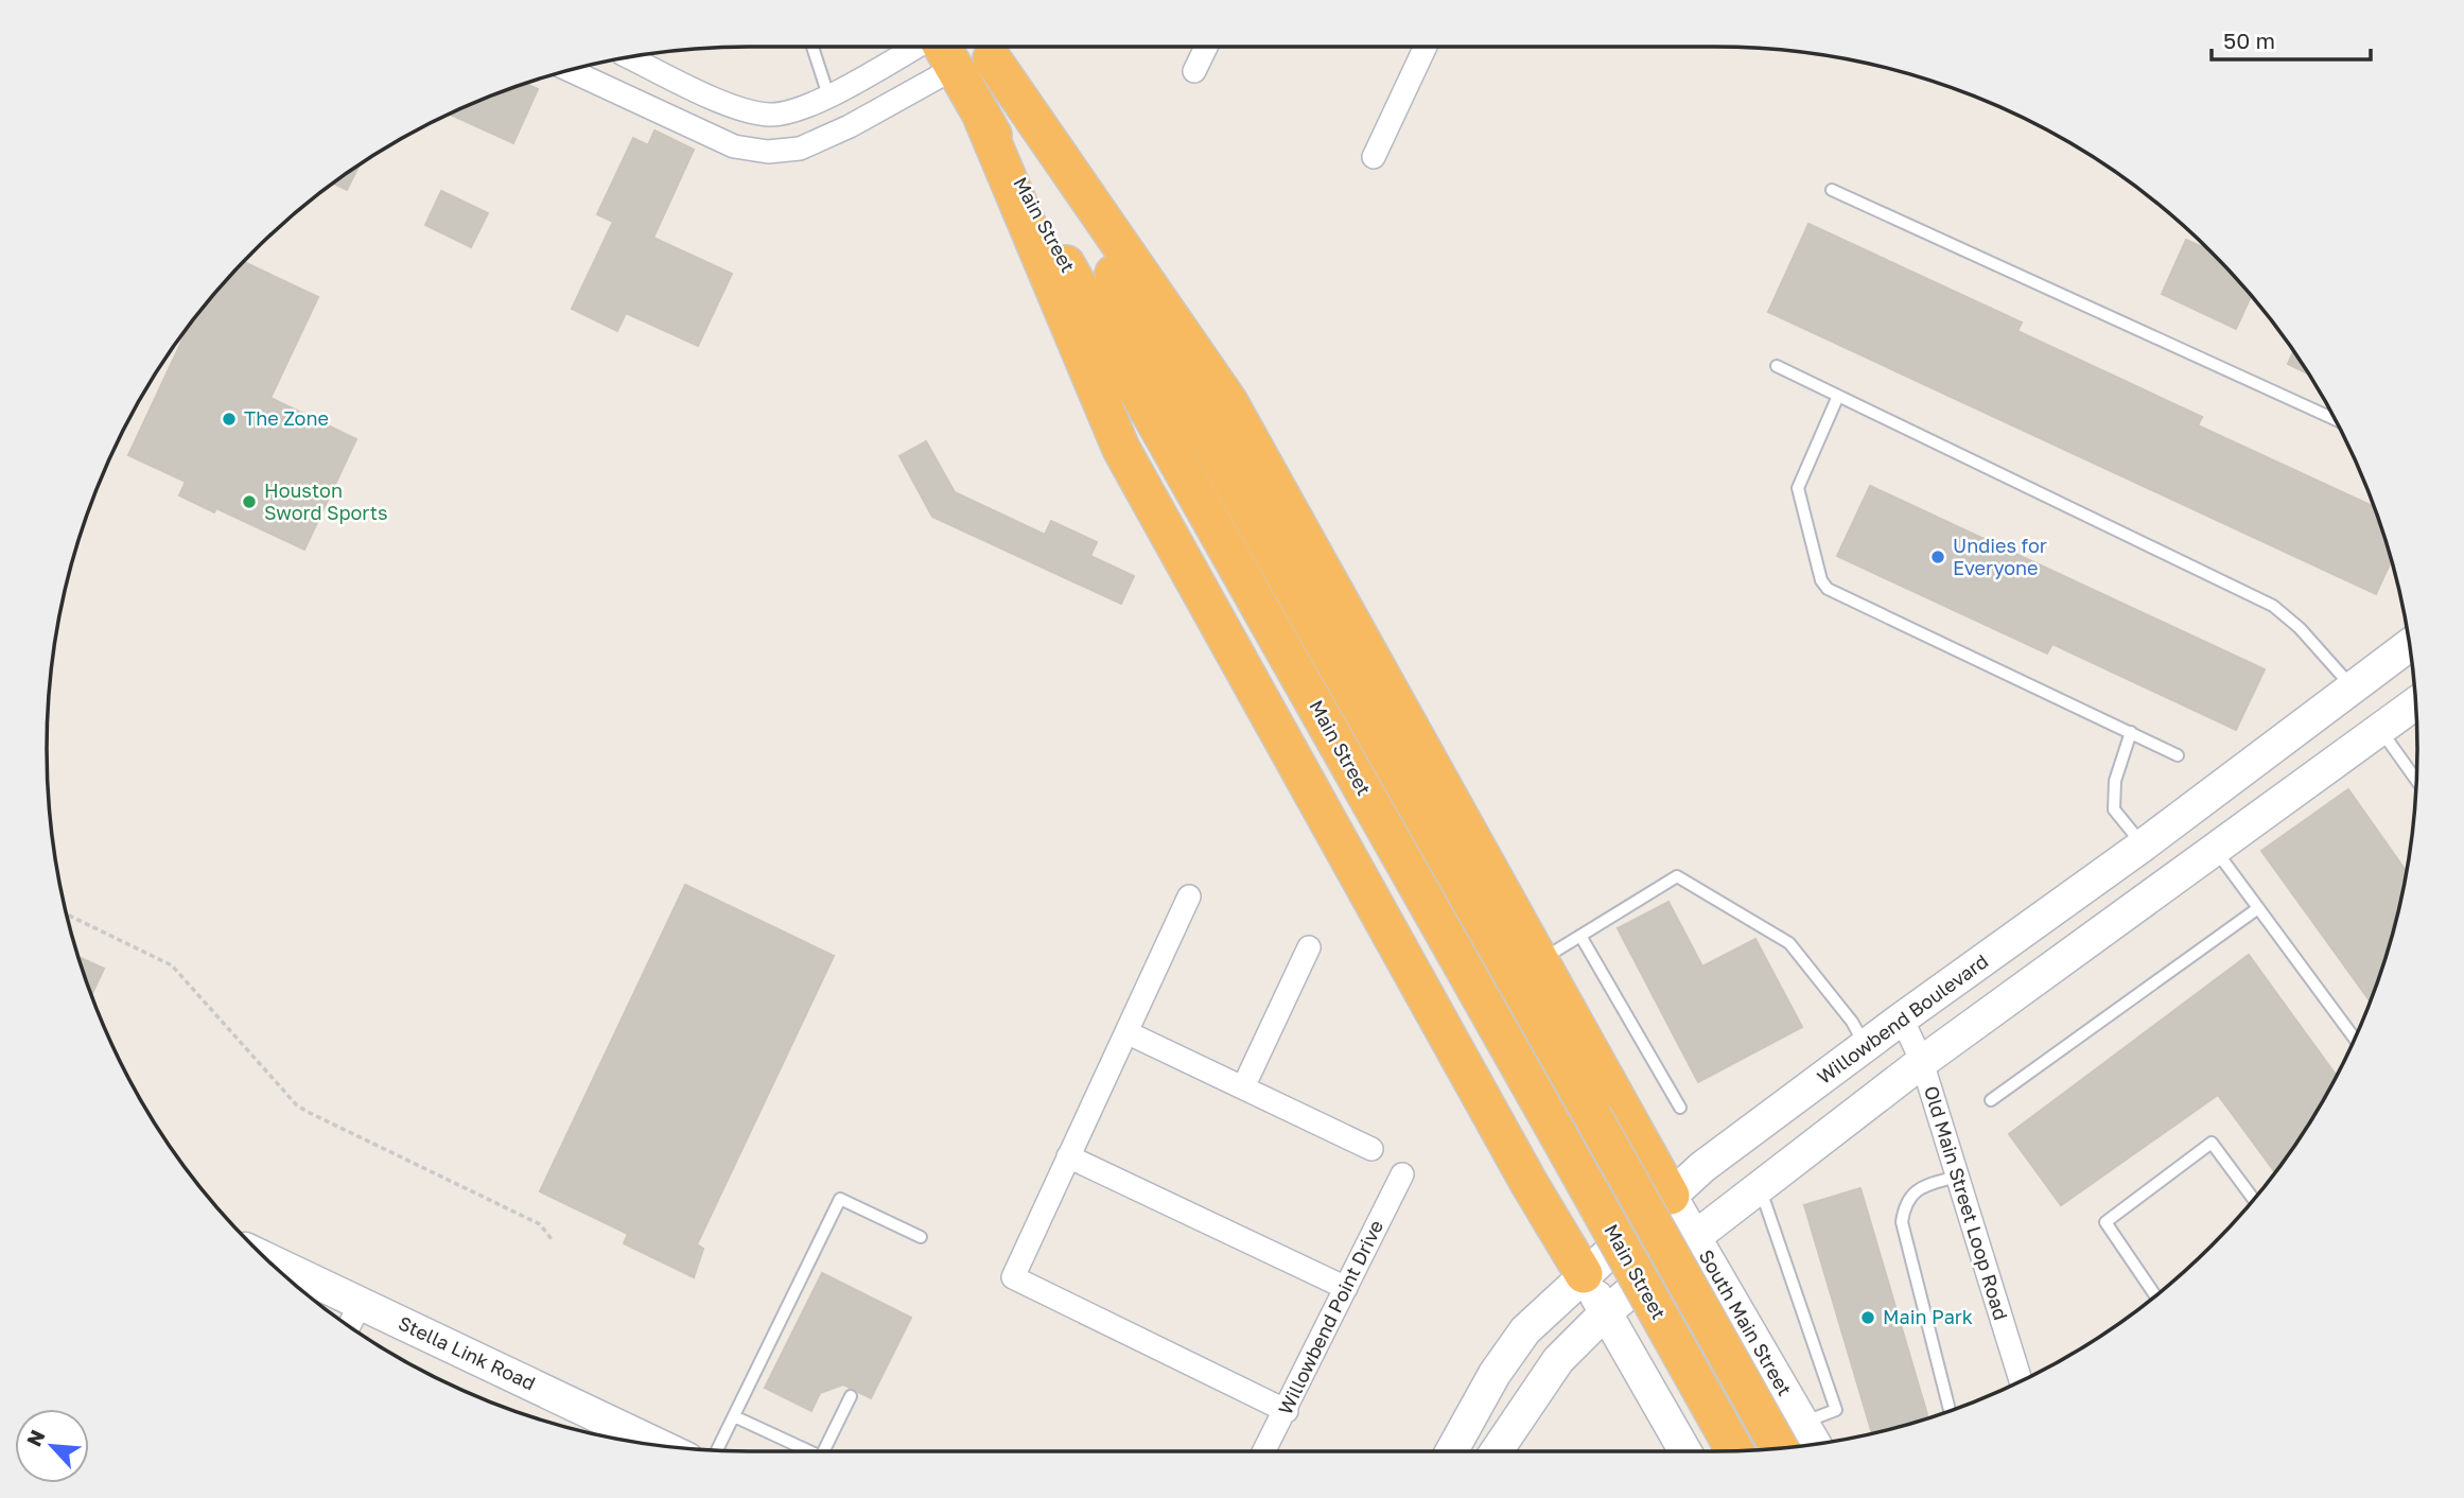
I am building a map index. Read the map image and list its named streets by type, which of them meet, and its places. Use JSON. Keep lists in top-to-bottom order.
{
  "streets": {
    "highway": ["Main Street"],
    "main road": ["Willowbend Boulevard", "South Main Street", "Stella Link Road"],
    "street": ["Old Main Street Loop Road", "Willowbend Point Drive"]
  },
  "crossings": [
    ["Willowbend Boulevard", "Old Main Street Loop Road"],
    ["Willowbend Boulevard", "South Main Street"]
  ],
  "places": [
    "The Zone",
    "Houston Sword Sports",
    "Undies for Everyone",
    "Main Park"
  ],
  "scale_bar": "50 m",
  "north": "top left"
}
